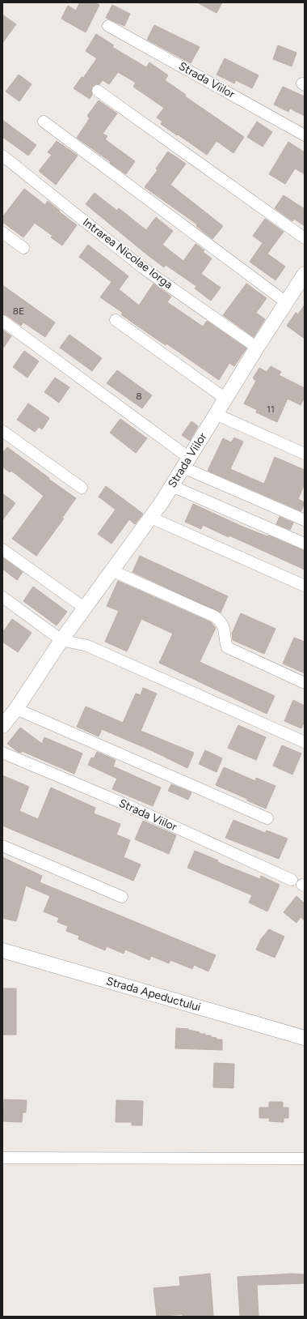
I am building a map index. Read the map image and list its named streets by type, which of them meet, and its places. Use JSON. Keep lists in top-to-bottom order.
{
  "streets": {
    "street": ["Strada Viilor", "Intrarea Nicolae Iorga", "Strada Apeductului"]
  },
  "crossings": [
    ["Strada Viilor", "Intrarea Nicolae Iorga"]
  ],
  "house_numbers": ["8E", "8", "11"]
}
